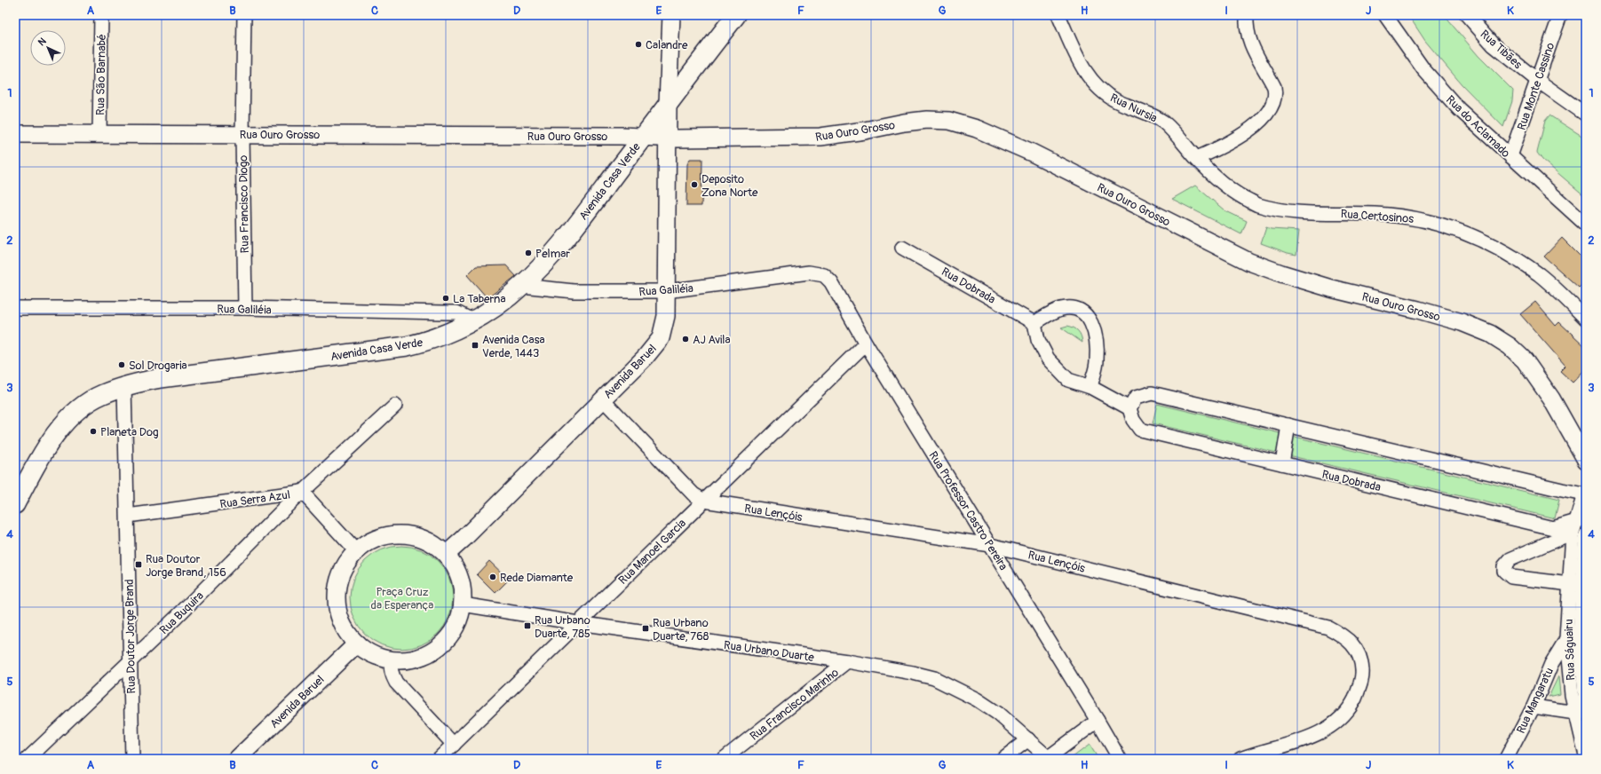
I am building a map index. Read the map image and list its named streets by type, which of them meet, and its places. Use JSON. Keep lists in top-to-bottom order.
{
  "streets": {
    "main road": ["Avenida Casa Verde"],
    "street": [
      "Rua Tibães",
      "Rua São Barnabé",
      "Rua Monte Cassino",
      "Rua Nursia",
      "Rua do Aclamado",
      "Rua Ouro Grosso",
      "Rua Francisco Diogo",
      "Rua Certosinos",
      "Rua Dobrada",
      "Rua Galiléia",
      "Avenida Baruel",
      "Rua Serra Azul",
      "Rua Professor Castro Pereira",
      "Rua Lençóis",
      "Rua Manoel Garcia",
      "Rua Buquira",
      "Rua Doutor Jorge Brand",
      "Rua Ságuairu",
      "Rua Urbano Duarte",
      "Rua Mangaratu",
      "Rua Francisco Marinho"
    ]
  },
  "crossings": [
    ["Rua Tibães", "Rua Monte Cassino"],
    ["Rua São Barnabé", "Rua Ouro Grosso"],
    ["Rua Monte Cassino", "Rua do Aclamado"],
    ["Rua Nursia", "Rua Certosinos"],
    ["Rua Ouro Grosso", "Avenida Casa Verde"],
    ["Rua Ouro Grosso", "Rua Francisco Diogo"],
    ["Rua Ouro Grosso", "Avenida Baruel"],
    ["Avenida Casa Verde", "Rua Galiléia"],
    ["Avenida Casa Verde", "Avenida Baruel"],
    ["Avenida Casa Verde", "Rua Doutor Jorge Brand"],
    ["Rua Francisco Diogo", "Rua Galiléia"],
    ["Rua Dobrada", "Rua Ságuairu"],
    ["Rua Galiléia", "Avenida Baruel"],
    ["Rua Galiléia", "Rua Professor Castro Pereira"],
    ["Avenida Baruel", "Rua Serra Azul"],
    ["Avenida Baruel", "Rua Lençóis"],
    ["Avenida Baruel", "Rua Urbano Duarte"],
    ["Rua Serra Azul", "Rua Buquira"],
    ["Rua Serra Azul", "Rua Doutor Jorge Brand"],
    ["Rua Serra Azul", "Rua Urbano Duarte"],
    ["Rua Professor Castro Pereira", "Rua Lençóis"],
    ["Rua Professor Castro Pereira", "Rua Manoel Garcia"],
    ["Rua Lençóis", "Rua Manoel Garcia"],
    ["Rua Manoel Garcia", "Rua Urbano Duarte"],
    ["Rua Buquira", "Rua Doutor Jorge Brand"],
    ["Rua Ságuairu", "Rua Mangaratu"],
    ["Rua Urbano Duarte", "Rua Francisco Marinho"]
  ],
  "parks": ["Praça Cruz da Esperança"],
  "places": {
    "other": [
      "Calandre",
      "Deposito Zona Norte",
      "Pelmar",
      "La Taberna",
      "AJ Avila",
      "Sol Drogaria",
      "Planeta Dog",
      "Rede Diamante"
    ],
    "transit": [
      "Avenida Casa Verde, 1443",
      "Rua Doutor Jorge Brand, 156",
      "Rua Urbano Duarte, 785",
      "Rua Urbano Duarte, 768"
    ]
  },
  "north": "top left",
  "grid": {
    "columns": [
      "A",
      "B",
      "C",
      "D",
      "E",
      "F",
      "G",
      "H",
      "I",
      "J",
      "K"
    ],
    "rows": [
      "1",
      "2",
      "3",
      "4",
      "5"
    ]
  }
}
